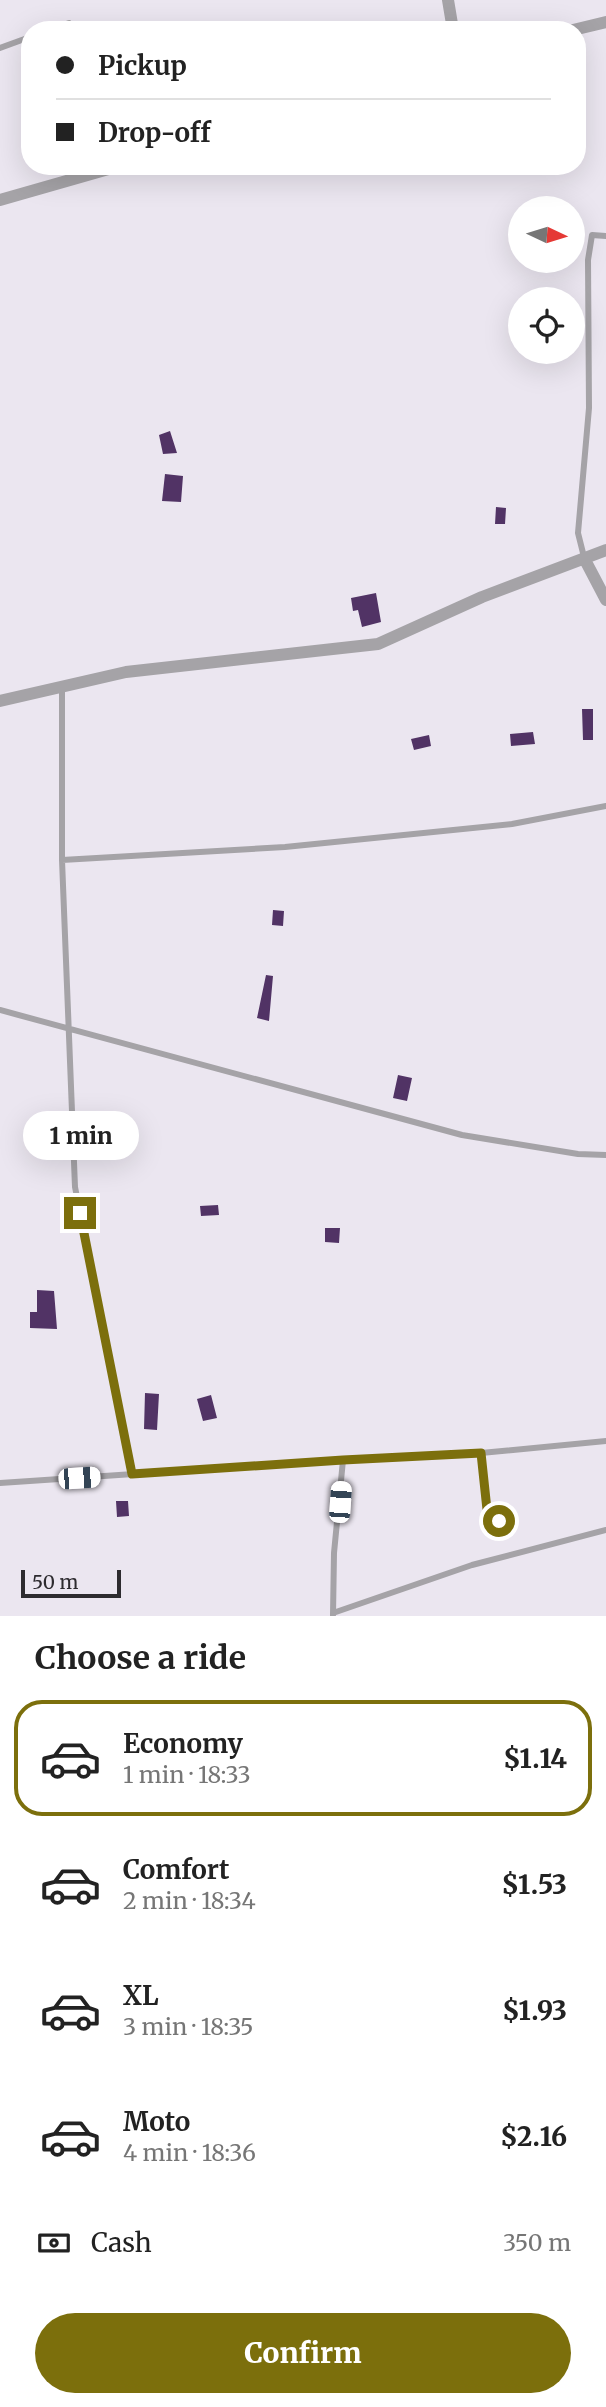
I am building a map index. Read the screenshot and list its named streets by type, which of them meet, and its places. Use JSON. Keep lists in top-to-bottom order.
{
  "scale_bar": "50 m",
  "north": "right",
  "page": {
    "banner": ["Pickup", "Drop-off"],
    "bubble": "1 min",
    "scale": "50 m",
    "heading": "Choose a ride",
    "list": [
      {
        "name": "Economy",
        "note": "1 min · 18:33",
        "value": "$1.14"
      },
      {
        "name": "Comfort",
        "note": "2 min · 18:34",
        "value": "$1.53"
      },
      {
        "name": "XL",
        "note": "3 min · 18:35",
        "value": "$1.93"
      },
      {
        "name": "Moto",
        "note": "4 min · 18:36",
        "value": "$2.16"
      }
    ],
    "pay": ["Cash", "350 m"],
    "buttons": "Confirm"
  }
}
